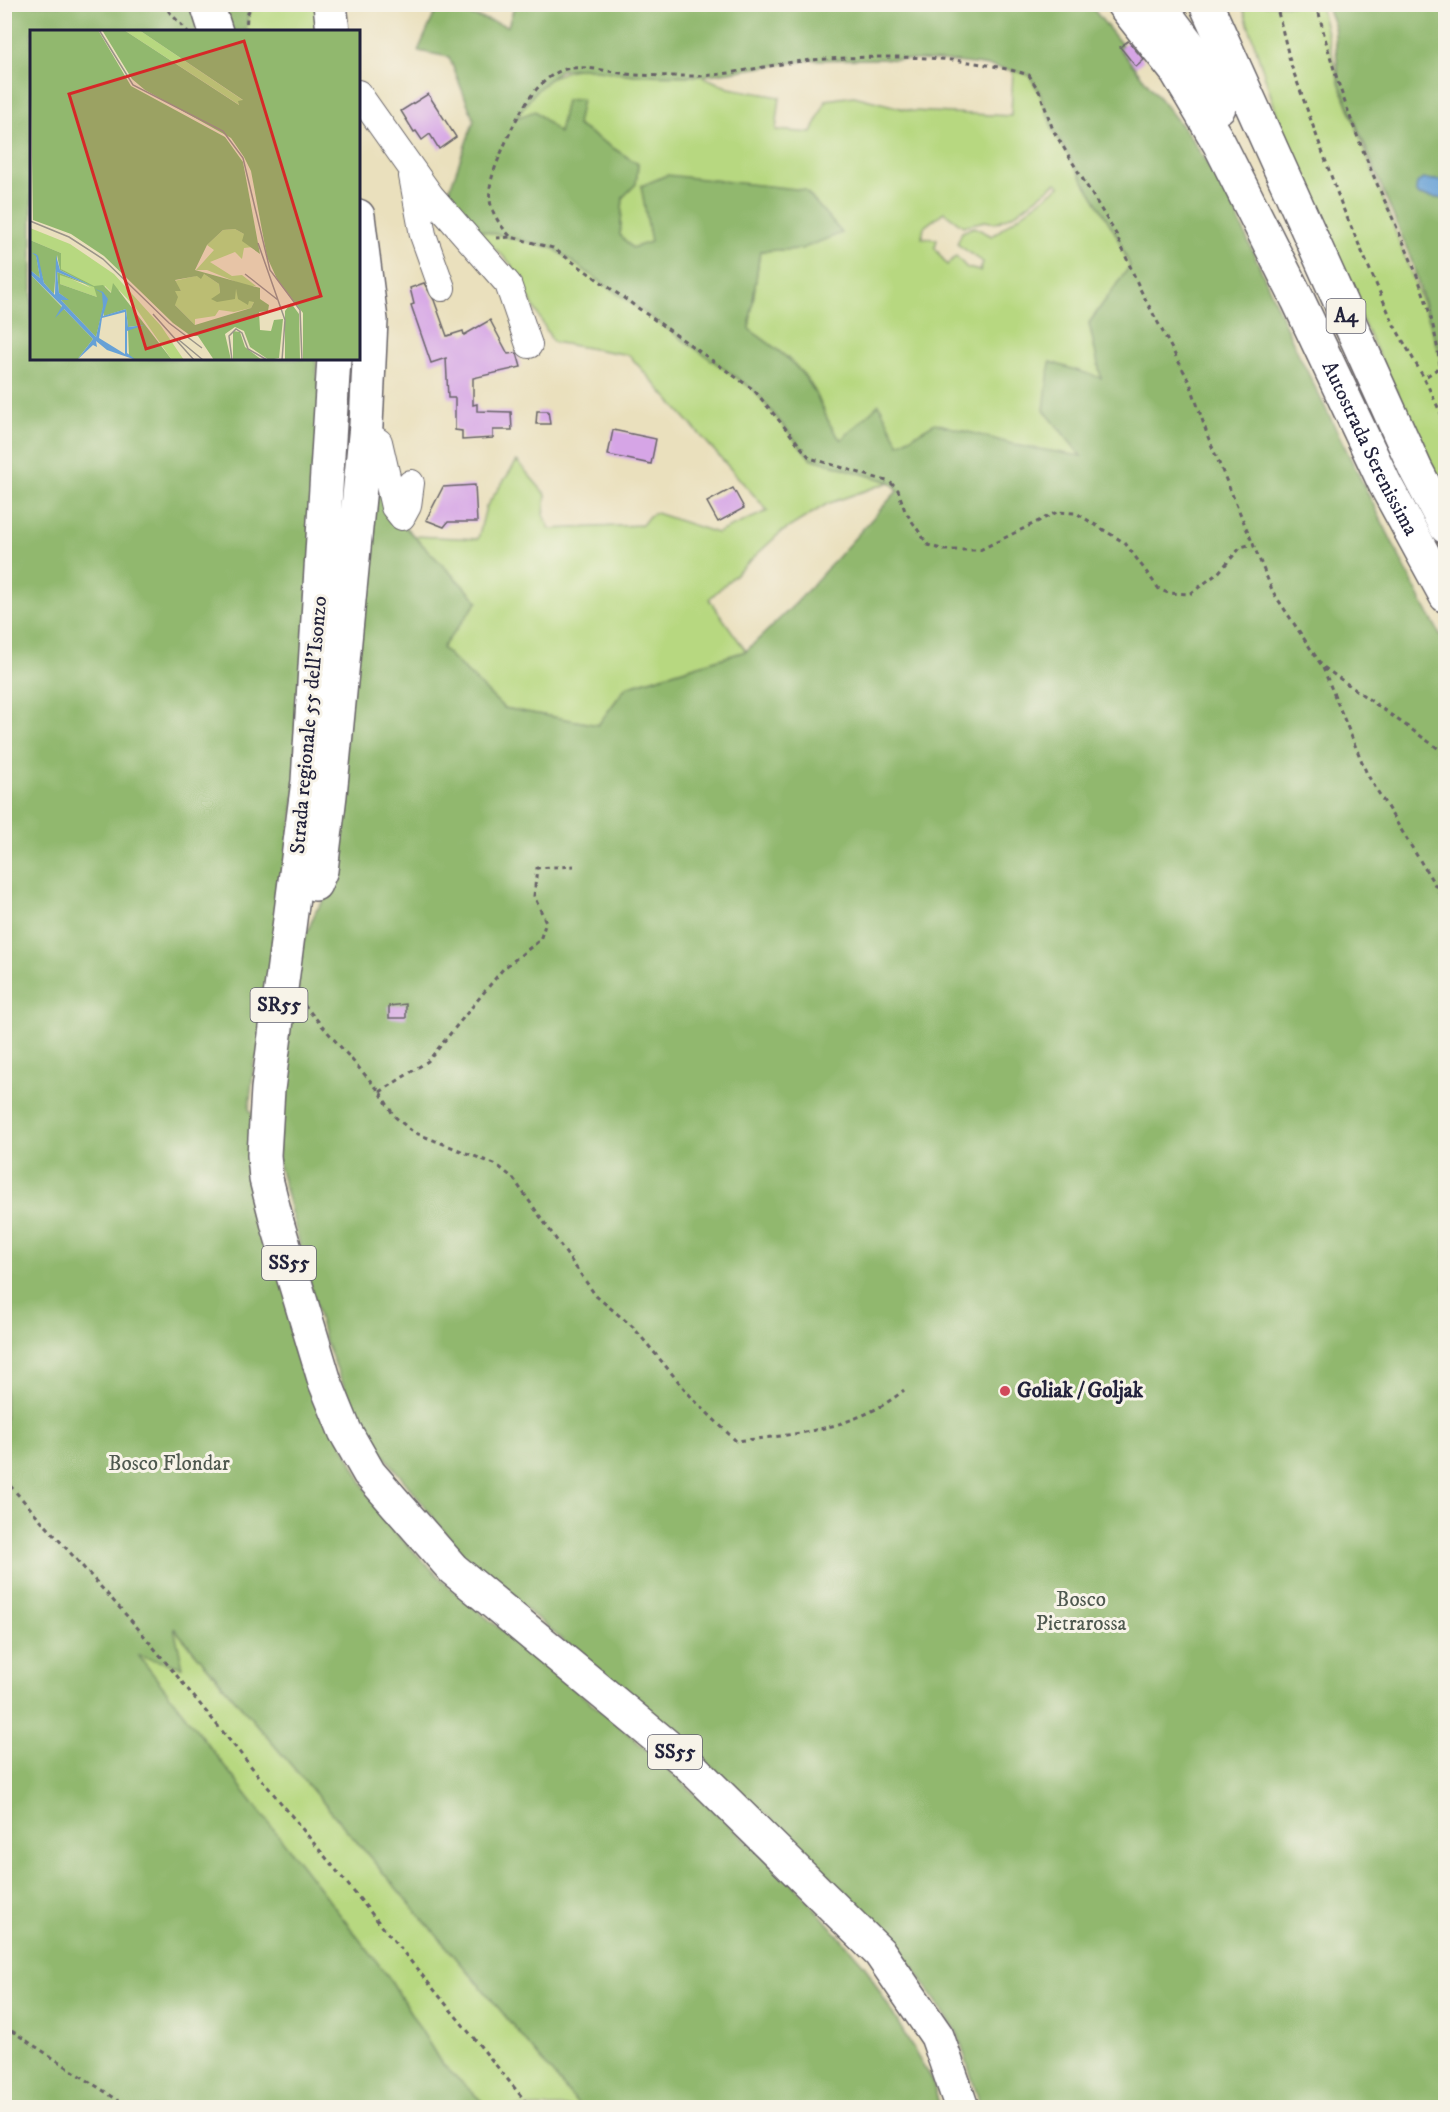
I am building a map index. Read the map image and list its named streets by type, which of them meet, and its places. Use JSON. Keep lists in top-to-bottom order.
{
  "streets": {
    "main road": [
      "A4",
      "Autostrada Serenissima",
      "Strada regionale 55 dell'Isonzo",
      "SR55",
      "SS55"
    ]
  },
  "crossings": [
    ["A4", "Autostrada Serenissima"],
    ["Strada regionale 55 dell'Isonzo", "SS55"]
  ],
  "parks": ["Bosco Flondar", "Bosco Pietrarossa"],
  "places": ["Goliak / Goljak"]
}
